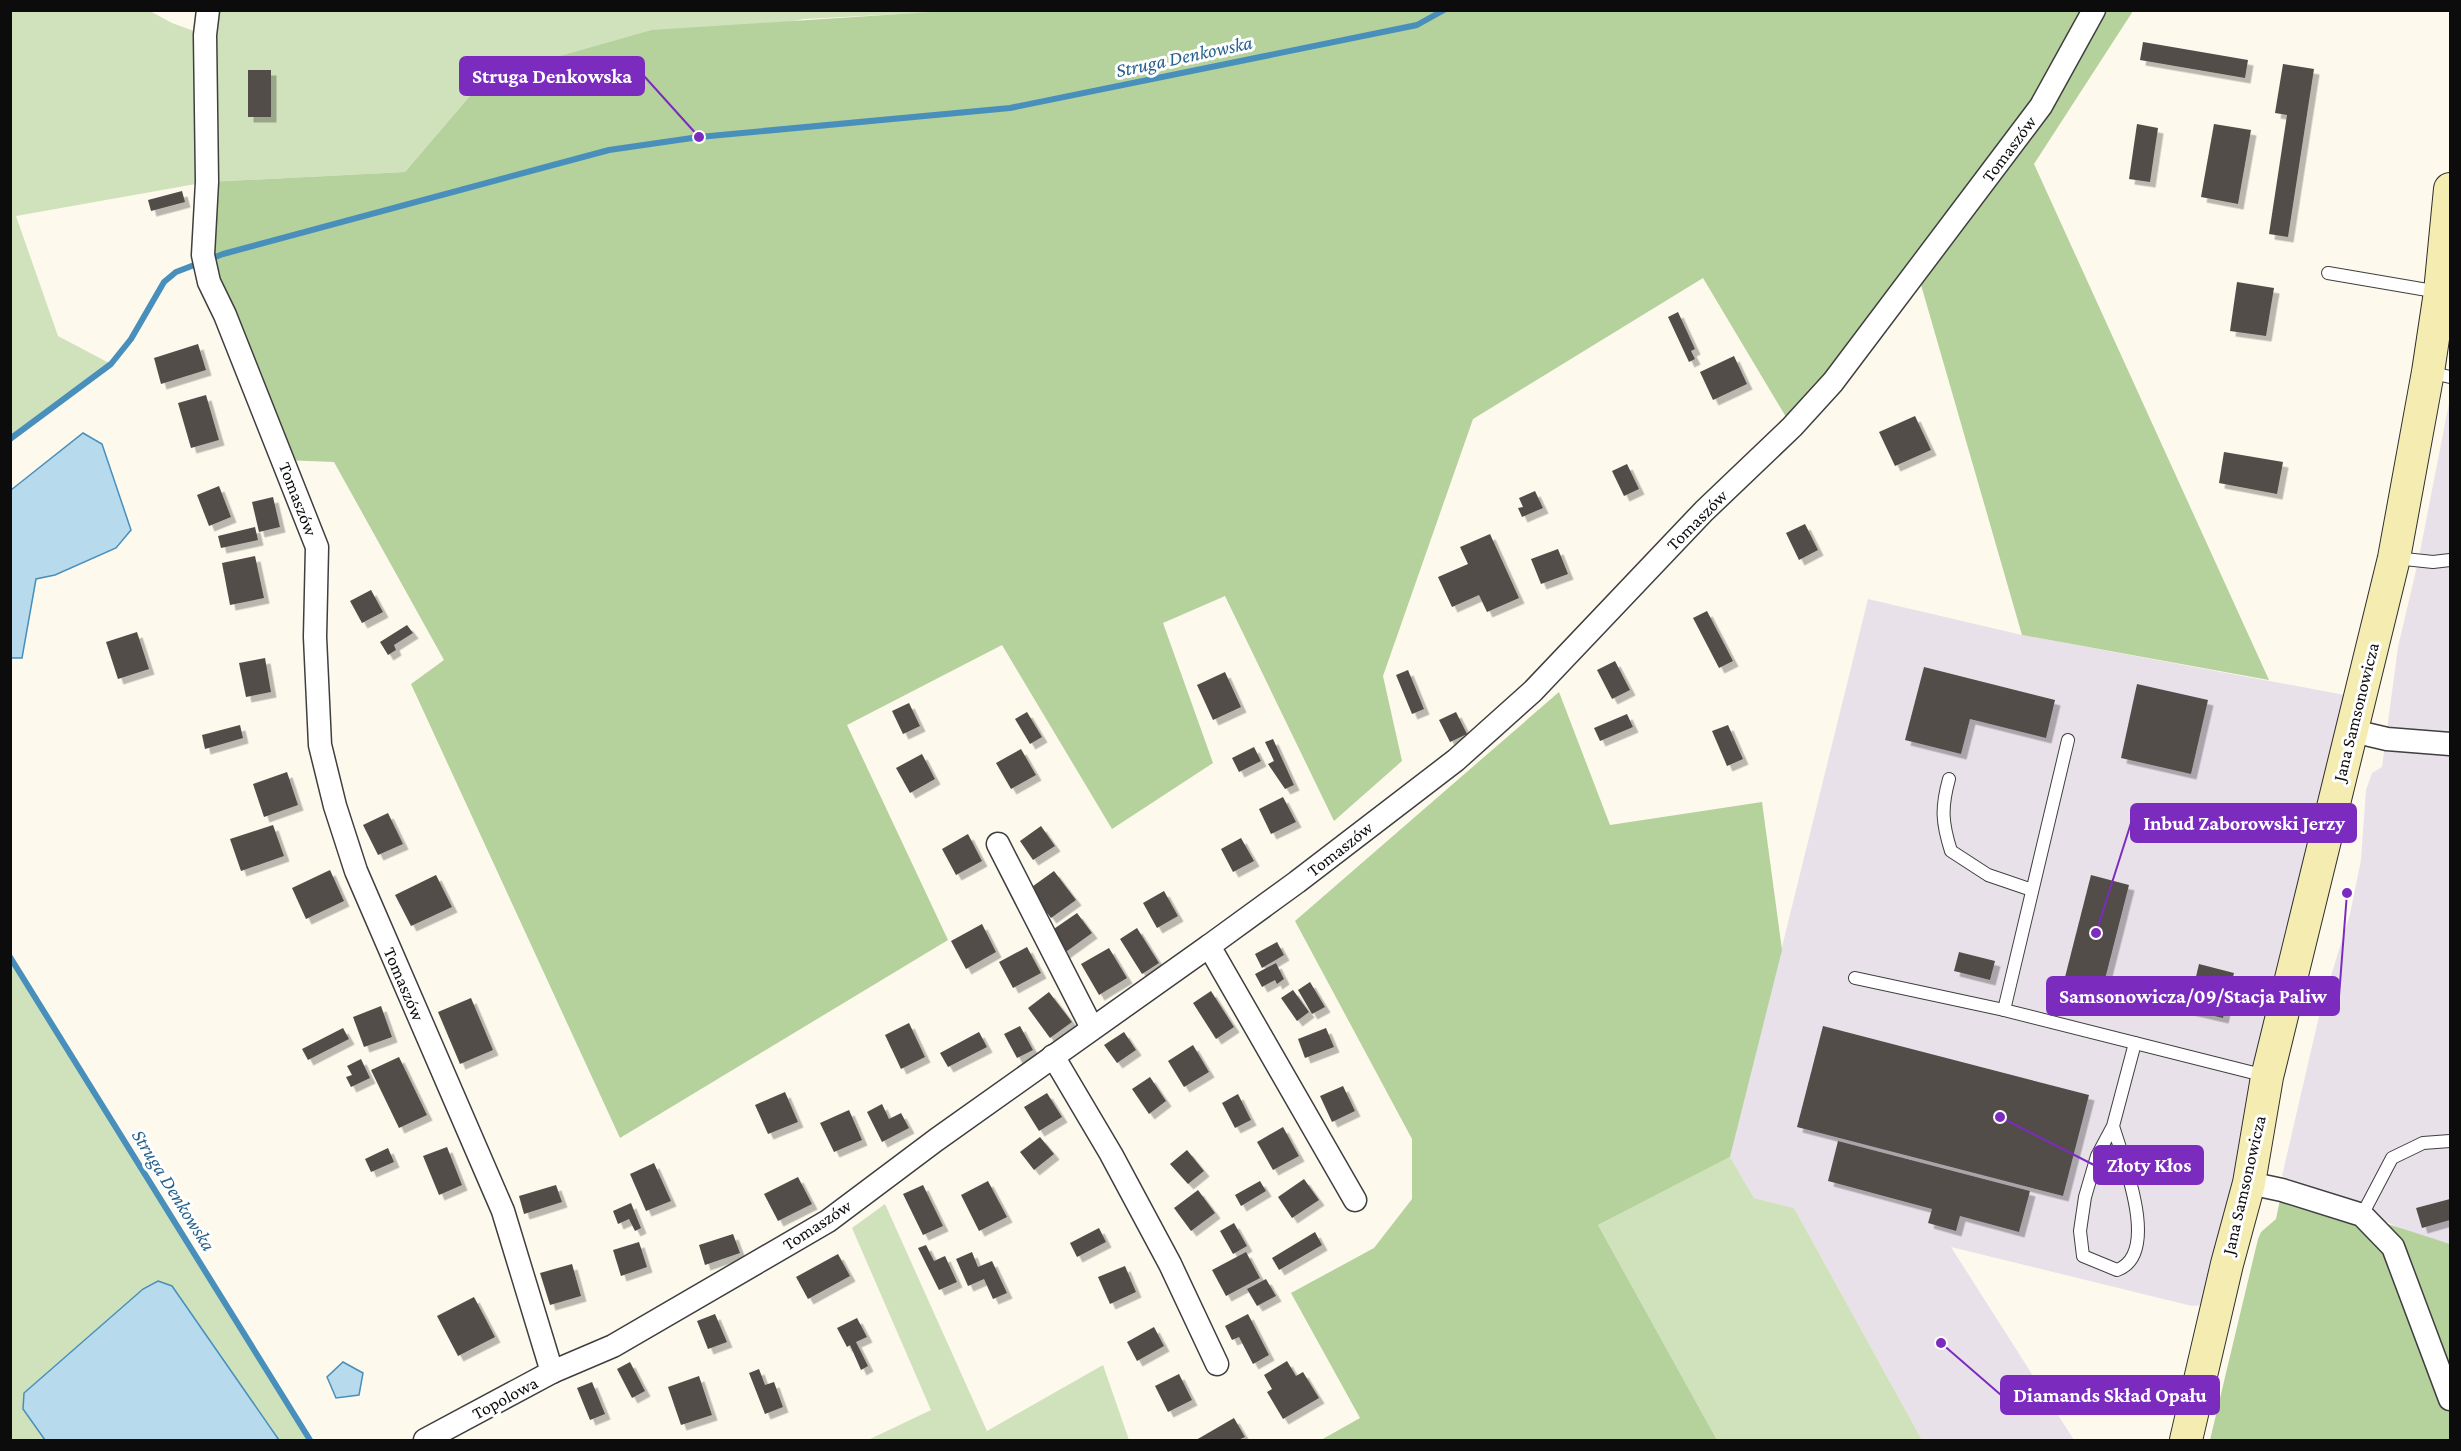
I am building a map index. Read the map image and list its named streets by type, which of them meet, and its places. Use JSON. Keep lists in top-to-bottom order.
{
  "streets": {
    "main road": ["Jana Samsonowicza"],
    "street": ["Tomaszów", "Topolowa"]
  },
  "crossings": [
    ["Tomaszów", "Topolowa"]
  ],
  "water": ["Struga Denkowska"],
  "places": [
    "Struga Denkowska",
    "Samsonowicza/09/Stacja Paliw",
    "Inbud Zaborowski Jerzy",
    "Złoty Kłos",
    "Diamands Skład Opału"
  ]
}
